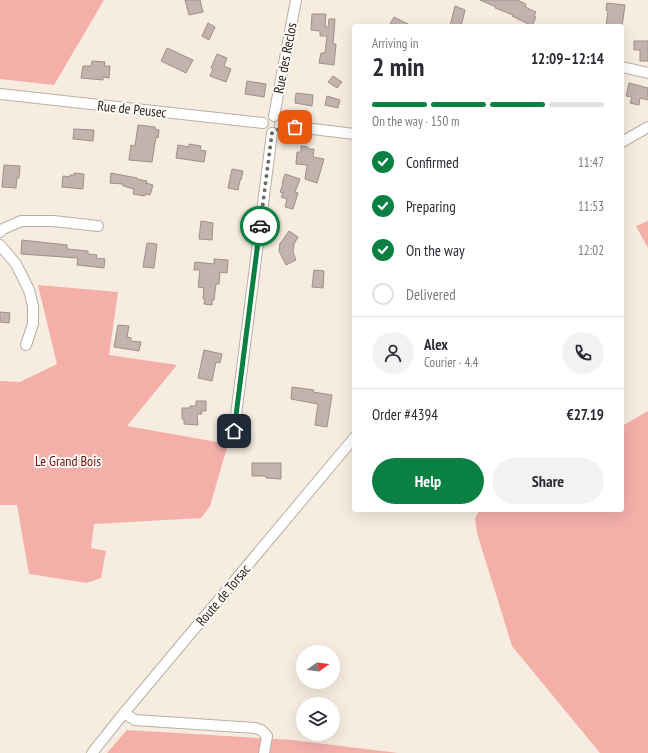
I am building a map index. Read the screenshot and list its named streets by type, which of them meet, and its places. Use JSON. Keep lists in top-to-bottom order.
{
  "streets": {
    "street": ["Rue des Reclos", "Rue de Peusec", "Route de Torsac"]
  },
  "crossings": [
    ["Rue des Reclos", "Rue de Peusec"]
  ],
  "parks": ["Le Grand Bois"],
  "north": "right",
  "page": {
    "heading": ["2 min", "Arriving in", "12:09–12:14"],
    "panel": [
      "Alex",
      "Courier · 4.4",
      "Order #4394",
      "€27.19"
    ],
    "bar": "On the way · 150 m",
    "list": [
      ["Confirmed", "11:47"],
      ["Preparing", "11:53"],
      ["On the way", "12:02"],
      "Delivered"
    ],
    "buttons": ["Help", "Share"]
  }
}
